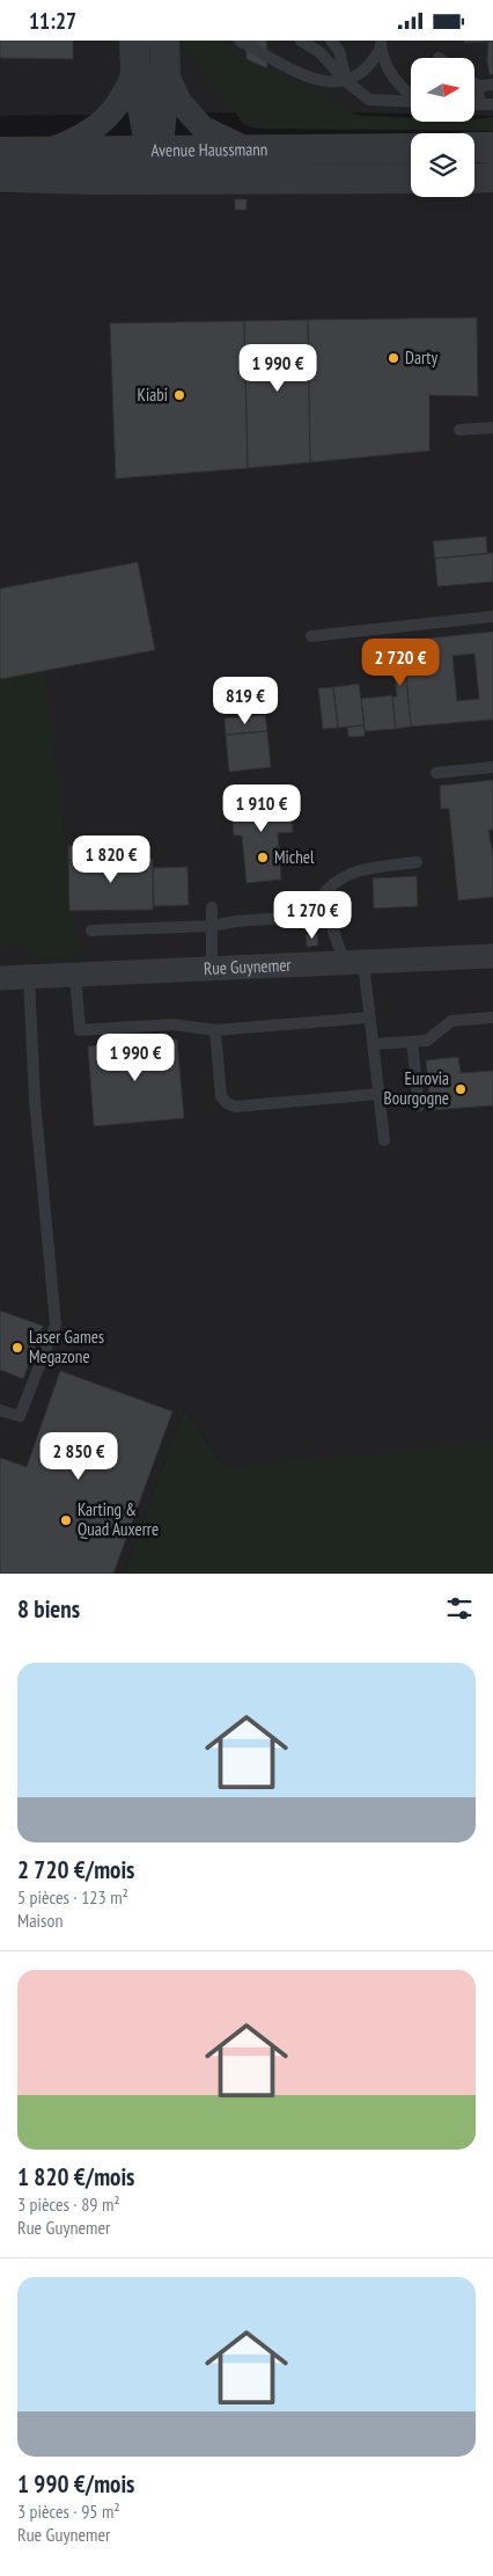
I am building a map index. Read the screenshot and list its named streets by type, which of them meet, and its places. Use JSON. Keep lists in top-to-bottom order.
{
  "streets": {
    "street": ["Avenue Haussmann", "Rue Guynemer"]
  },
  "places": [
    "Darty",
    "Kiabi",
    "Michel",
    "Eurovia Bourgogne",
    "Laser Games Megazone",
    "Karting & Quad Auxerre"
  ],
  "north": "right",
  "page": {
    "status": "11:27",
    "price": [
      "1 990 €",
      "2 720 €",
      "819 €",
      "1 910 €",
      "1 820 €",
      "1 270 €",
      "1 990 €",
      "2 850 €"
    ],
    "heading": "8 biens",
    "list": [
      {
        "name": "2 720 €/mois",
        "note": "5 pièces · 123 m² · Maison"
      },
      {
        "name": "1 820 €/mois",
        "note": "3 pièces · 89 m² · Rue Guynemer"
      },
      {
        "name": "1 990 €/mois",
        "note": "3 pièces · 95 m² · Rue Guynemer"
      }
    ]
  }
}
